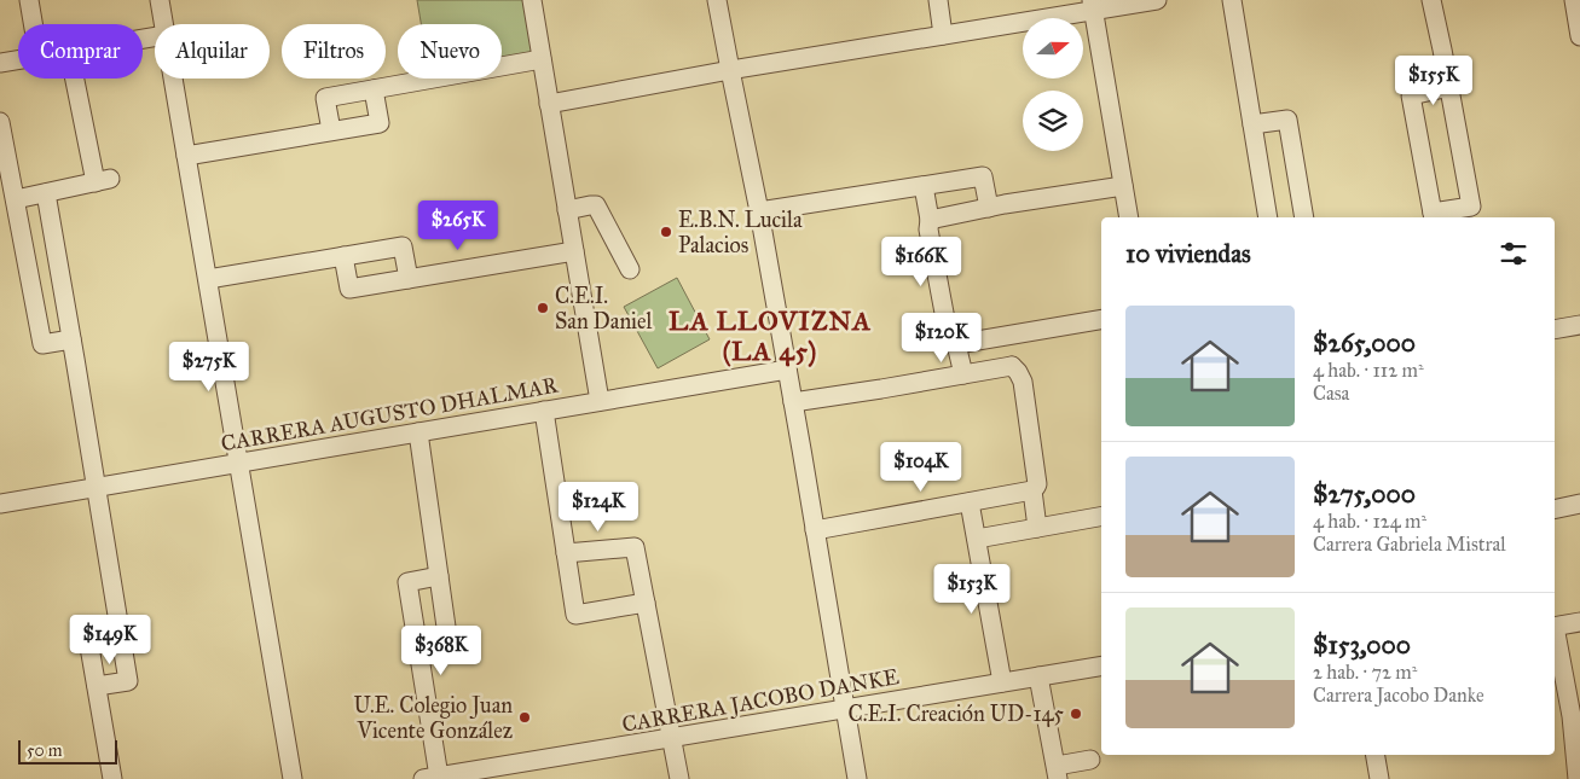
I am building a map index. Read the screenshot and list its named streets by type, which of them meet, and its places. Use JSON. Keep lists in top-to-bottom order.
{
  "streets": {
    "street": ["CARRERA AUGUSTO DHALMAR", "CARRERA JACOBO DANKE"]
  },
  "districts": ["LA LLOVIZNA (LA 45)"],
  "places": [
    "E.B.N. Lucila Palacios",
    "C.E.I. San Daniel",
    "C.E.I. Creación UD-145",
    "U.E. Colegio Juan Vicente González"
  ],
  "scale_bar": "50 m",
  "north": "right",
  "page": {
    "chip": [
      "Comprar",
      "Alquilar",
      "Filtros",
      "Nuevo"
    ],
    "price": [
      "$155K",
      "$265K",
      "$166K",
      "$120K",
      "$275K",
      "$104K",
      "$124K",
      "$153K",
      "$149K",
      "$368K"
    ],
    "heading": "10 viviendas",
    "list": [
      {
        "name": "$265,000",
        "note": "4 hab. · 112 m² · Casa"
      },
      {
        "name": "$275,000",
        "note": "4 hab. · 124 m² · Carrera Gabriela Mistral"
      },
      {
        "name": "$153,000",
        "note": "2 hab. · 72 m² · Carrera Jacobo Danke"
      }
    ],
    "scale": "50 m"
  }
}
